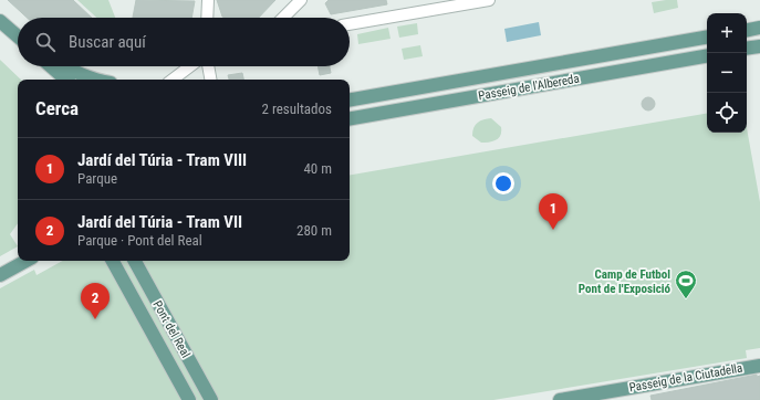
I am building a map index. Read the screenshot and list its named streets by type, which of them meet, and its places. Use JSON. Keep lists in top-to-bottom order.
{
  "streets": {
    "main road": ["Passeig de l'Albereda", "Pont del Real", "Passeig de la Ciutadella"]
  },
  "places": {
    "sports": ["Camp de Futbol Pont de l'Exposició"]
  },
  "page": {
    "map_buttons": ["+", "−"],
    "search": "Buscar aquí",
    "heading": ["Cerca", "2 resultados"],
    "list": [
      {
        "mark": "1",
        "name": "Jardí del Túria - Tram VIII",
        "note": "Parque",
        "value": "40 m"
      },
      {
        "mark": "2",
        "name": "Jardí del Túria - Tram VII",
        "note": "Parque · Pont del Real",
        "value": "280 m"
      }
    ],
    "pins": ["1", "2"]
  }
}
